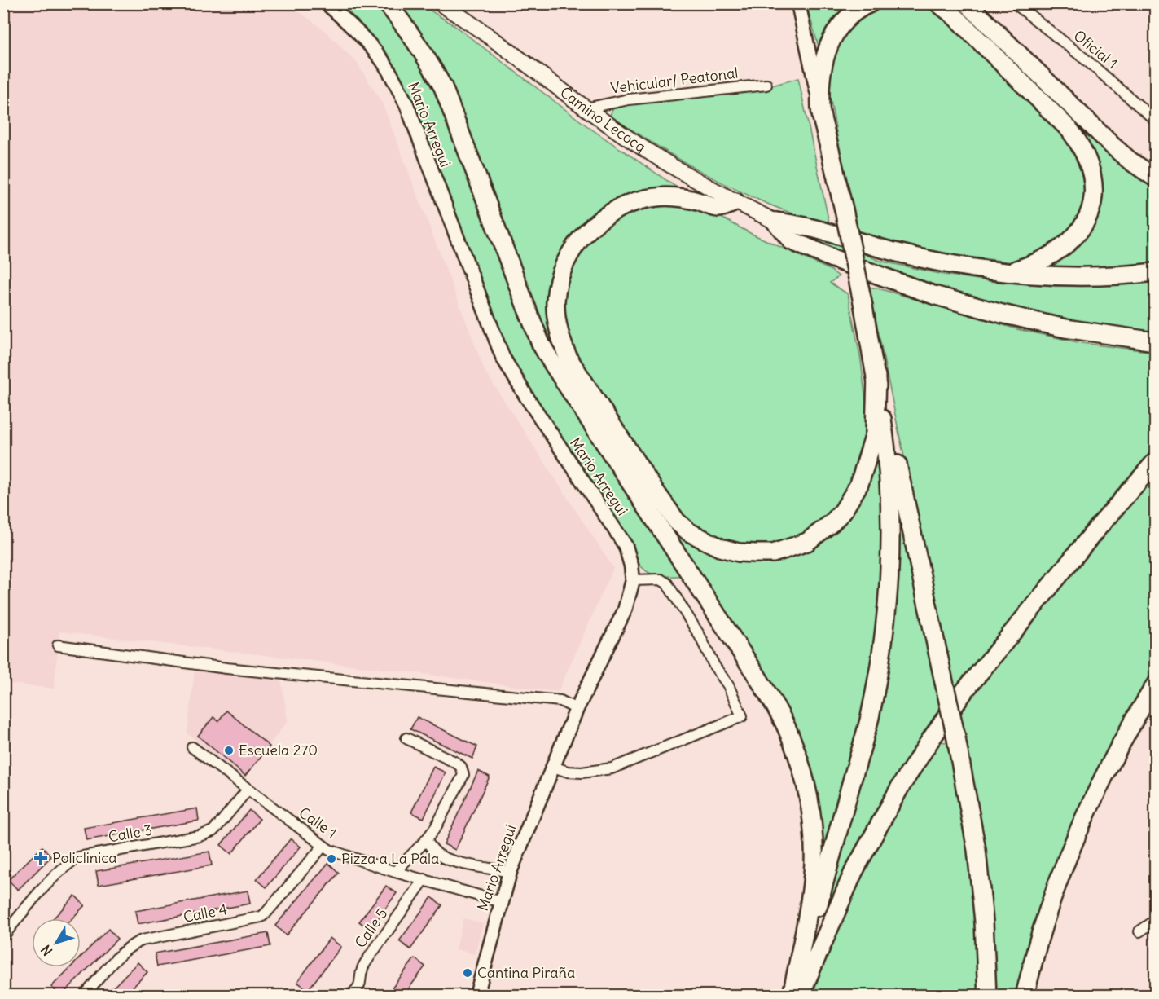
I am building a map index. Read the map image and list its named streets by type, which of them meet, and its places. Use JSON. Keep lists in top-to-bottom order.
{
  "streets": {
    "main road": ["Camino Lecocq"],
    "street": [
      "Oficial 1",
      "Vehicular/ Peatonal",
      "Mario Arregui",
      "Calle 1",
      "Calle 3",
      "Calle 4",
      "Calle 5"
    ]
  },
  "crossings": [
    ["Vehicular/ Peatonal", "Camino Lecocq"],
    ["Mario Arregui", "Calle 1"],
    ["Calle 1", "Calle 3"],
    ["Calle 1", "Calle 4"],
    ["Calle 1", "Calle 5"]
  ],
  "places": {
    "other": ["Escuela 270", "Pizza a La Pala", "Cantina Piraña"],
    "health": ["Policlinica"]
  },
  "north": "bottom left"
}
